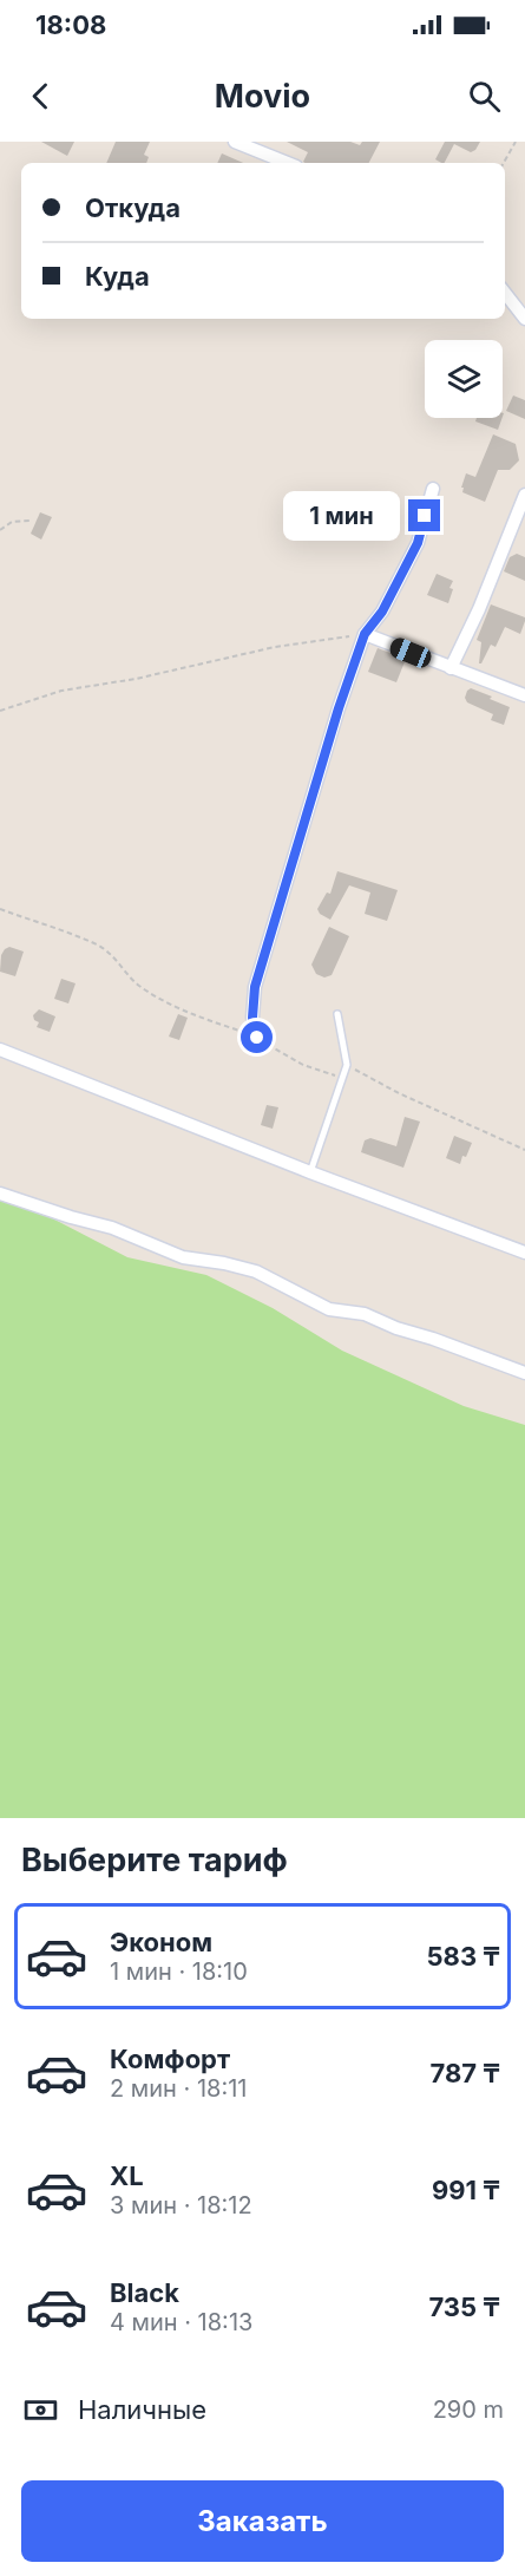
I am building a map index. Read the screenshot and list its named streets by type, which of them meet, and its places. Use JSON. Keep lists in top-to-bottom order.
{
  "page": {
    "status": "18:08",
    "header": "Movio",
    "banner": ["Откуда", "Куда"],
    "bubble": "1 мин",
    "heading": "Выберите тариф",
    "list": [
      {
        "name": "Эконом",
        "note": "1 мин · 18:10",
        "value": "583 ₸"
      },
      {
        "name": "Комфорт",
        "note": "2 мин · 18:11",
        "value": "787 ₸"
      },
      {
        "name": "XL",
        "note": "3 мин · 18:12",
        "value": "991 ₸"
      },
      {
        "name": "Black",
        "note": "4 мин · 18:13",
        "value": "735 ₸"
      }
    ],
    "pay": ["Наличные", "290 m"],
    "buttons": "Заказать"
  }
}
